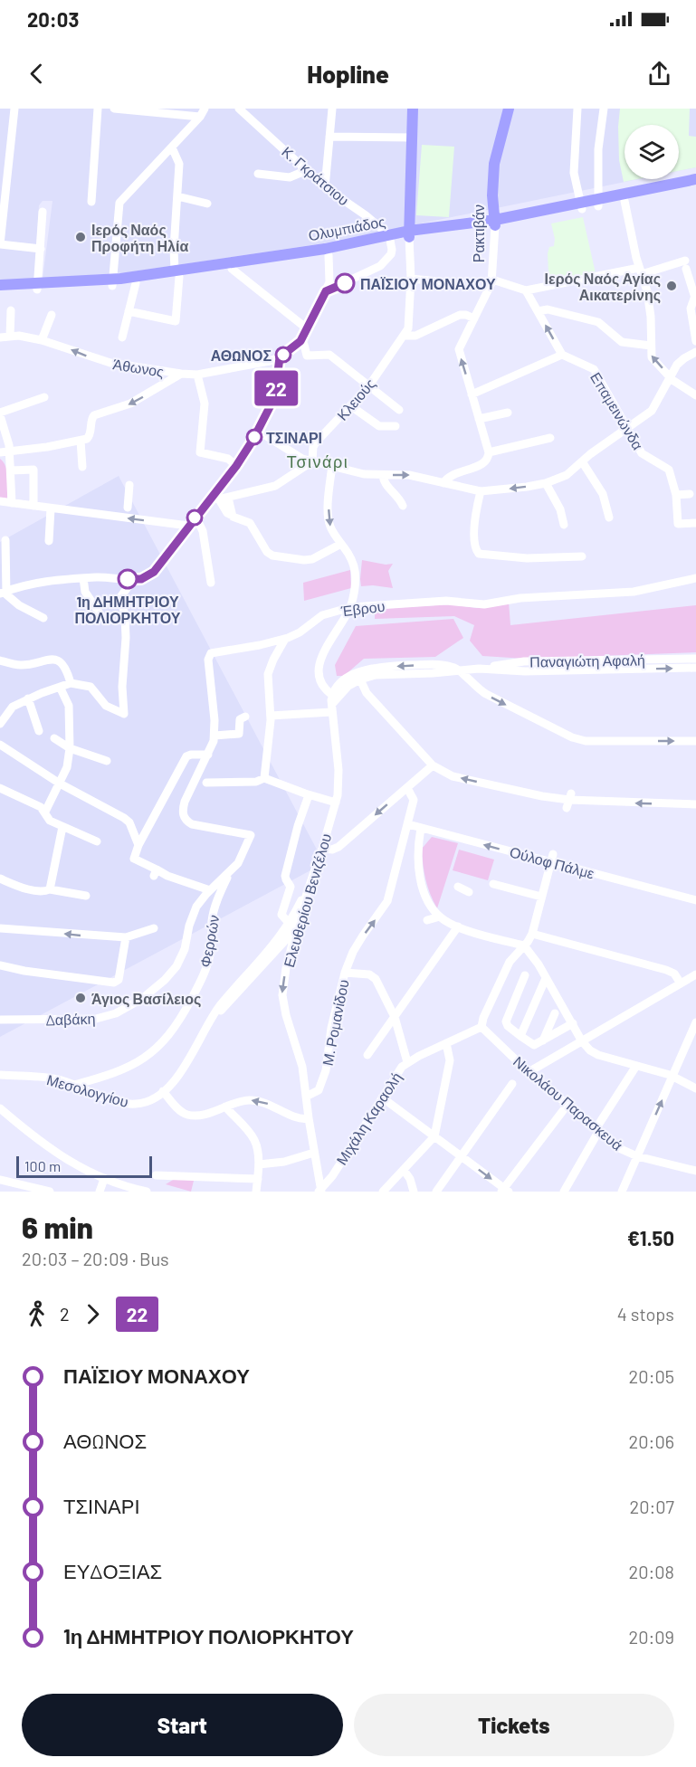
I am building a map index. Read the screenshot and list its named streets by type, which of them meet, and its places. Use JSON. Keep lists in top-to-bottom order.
{
  "streets": {
    "main road": ["Ολυμπιάδος", "Ρακτιβάν"],
    "street": [
      "Κ. Γκράτσιου",
      "Άθωνος",
      "Κλειούς",
      "Επαμεινώνδα",
      "Έβρου",
      "Παναγιώτη Αφαλή",
      "Ούλοφ Πάλμε",
      "Ελευθερίου Βενιζέλου",
      "Φερρών",
      "Δαβάκη",
      "Μ. Ρομανίδου",
      "Μεσολογγίου",
      "Νικολάου Παρασκευά",
      "Μιχάλη Καραολή"
    ]
  },
  "crossings": [
    ["Κ. Γκράτσιου", "Ολυμπιάδος"],
    ["Ολυμπιάδος", "Ρακτιβάν"],
    ["Ολυμπιάδος", "Κλειούς"],
    ["Έβρου", "Φερρών"],
    ["Παναγιώτη Αφαλή", "Ελευθερίου Βενιζέλου"],
    ["Ούλοφ Πάλμε", "Μ. Ρομανίδου"],
    ["Ελευθερίου Βενιζέλου", "Μ. Ρομανίδου"],
    ["Ελευθερίου Βενιζέλου", "Μεσολογγίου"],
    ["Ελευθερίου Βενιζέλου", "Μιχάλη Καραολή"],
    ["Φερρών", "Δαβάκη"],
    ["Φερρών", "Μεσολογγίου"],
    ["Νικολάου Παρασκευά", "Μιχάλη Καραολή"]
  ],
  "one_way": ["Άθωνος"],
  "districts": ["Τσινάρι"],
  "places": [
    "Ιερός Ναός Προφήτη Ηλία",
    "ΠΑΪΣΙΟΥ ΜΟΝΑΧΟΥ",
    "Ιερός Ναός Αγίας Αικατερίνης",
    "ΑΘΩΝΟΣ",
    "ΤΣΙΝΑΡΙ",
    "1η ΔΗΜΗΤΡΙΟΥ ΠΟΛΙΟΡΚΗΤΟΥ",
    "Άγιος Βασίλειος"
  ],
  "lines": ["bus line 22"],
  "scale_bar": "100 m",
  "page": {
    "status": "20:03",
    "header": "Hopline",
    "on_map": "22",
    "scale": "100 m",
    "heading": ["6 min", "20:03 – 20:09 · Bus", "€1.50"],
    "legs": ["2", "22", "4 stops"],
    "list": [
      {
        "name": "ΠΑΪΣΙΟΥ ΜΟΝΑΧΟΥ",
        "value": "20:05"
      },
      {
        "name": "ΑΘΩΝΟΣ",
        "value": "20:06"
      },
      {
        "name": "ΤΣΙΝΑΡΙ",
        "value": "20:07"
      },
      {
        "name": "ΕΥΔΟΞΙΑΣ",
        "value": "20:08"
      },
      {
        "name": "1η ΔΗΜΗΤΡΙΟΥ ΠΟΛΙΟΡΚΗΤΟΥ",
        "value": "20:09"
      }
    ],
    "buttons": ["Start", "Tickets"]
  }
}
